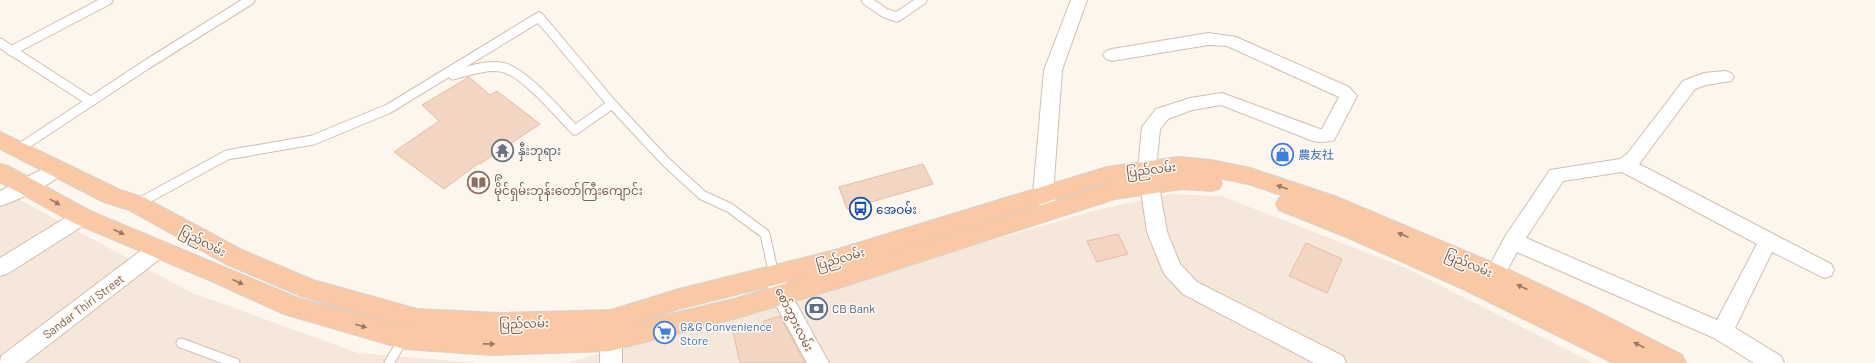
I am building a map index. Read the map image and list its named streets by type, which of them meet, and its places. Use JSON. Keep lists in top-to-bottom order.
{
  "streets": {
    "highway": ["ပြည်လမ်း"],
    "street": ["Sandar Thiri Street", "စော်ဘွားလမ်း"]
  },
  "crossings": [
    ["ပြည်လမ်း", "Sandar Thiri Street"],
    ["ပြည်လမ်း", "စော်ဘွားလမ်း"]
  ],
  "places": {
    "temple": ["နှီးဘုရား"],
    "shop": ["農友社"],
    "library": ["၉ မိုင်ရှမ်းဘုန်းတော်ကြီးကျောင်း"],
    "bus stop": ["အေဝမ်း"],
    "bank": ["CB Bank"],
    "supermarket": ["G&G Convenience Store"]
  }
}
